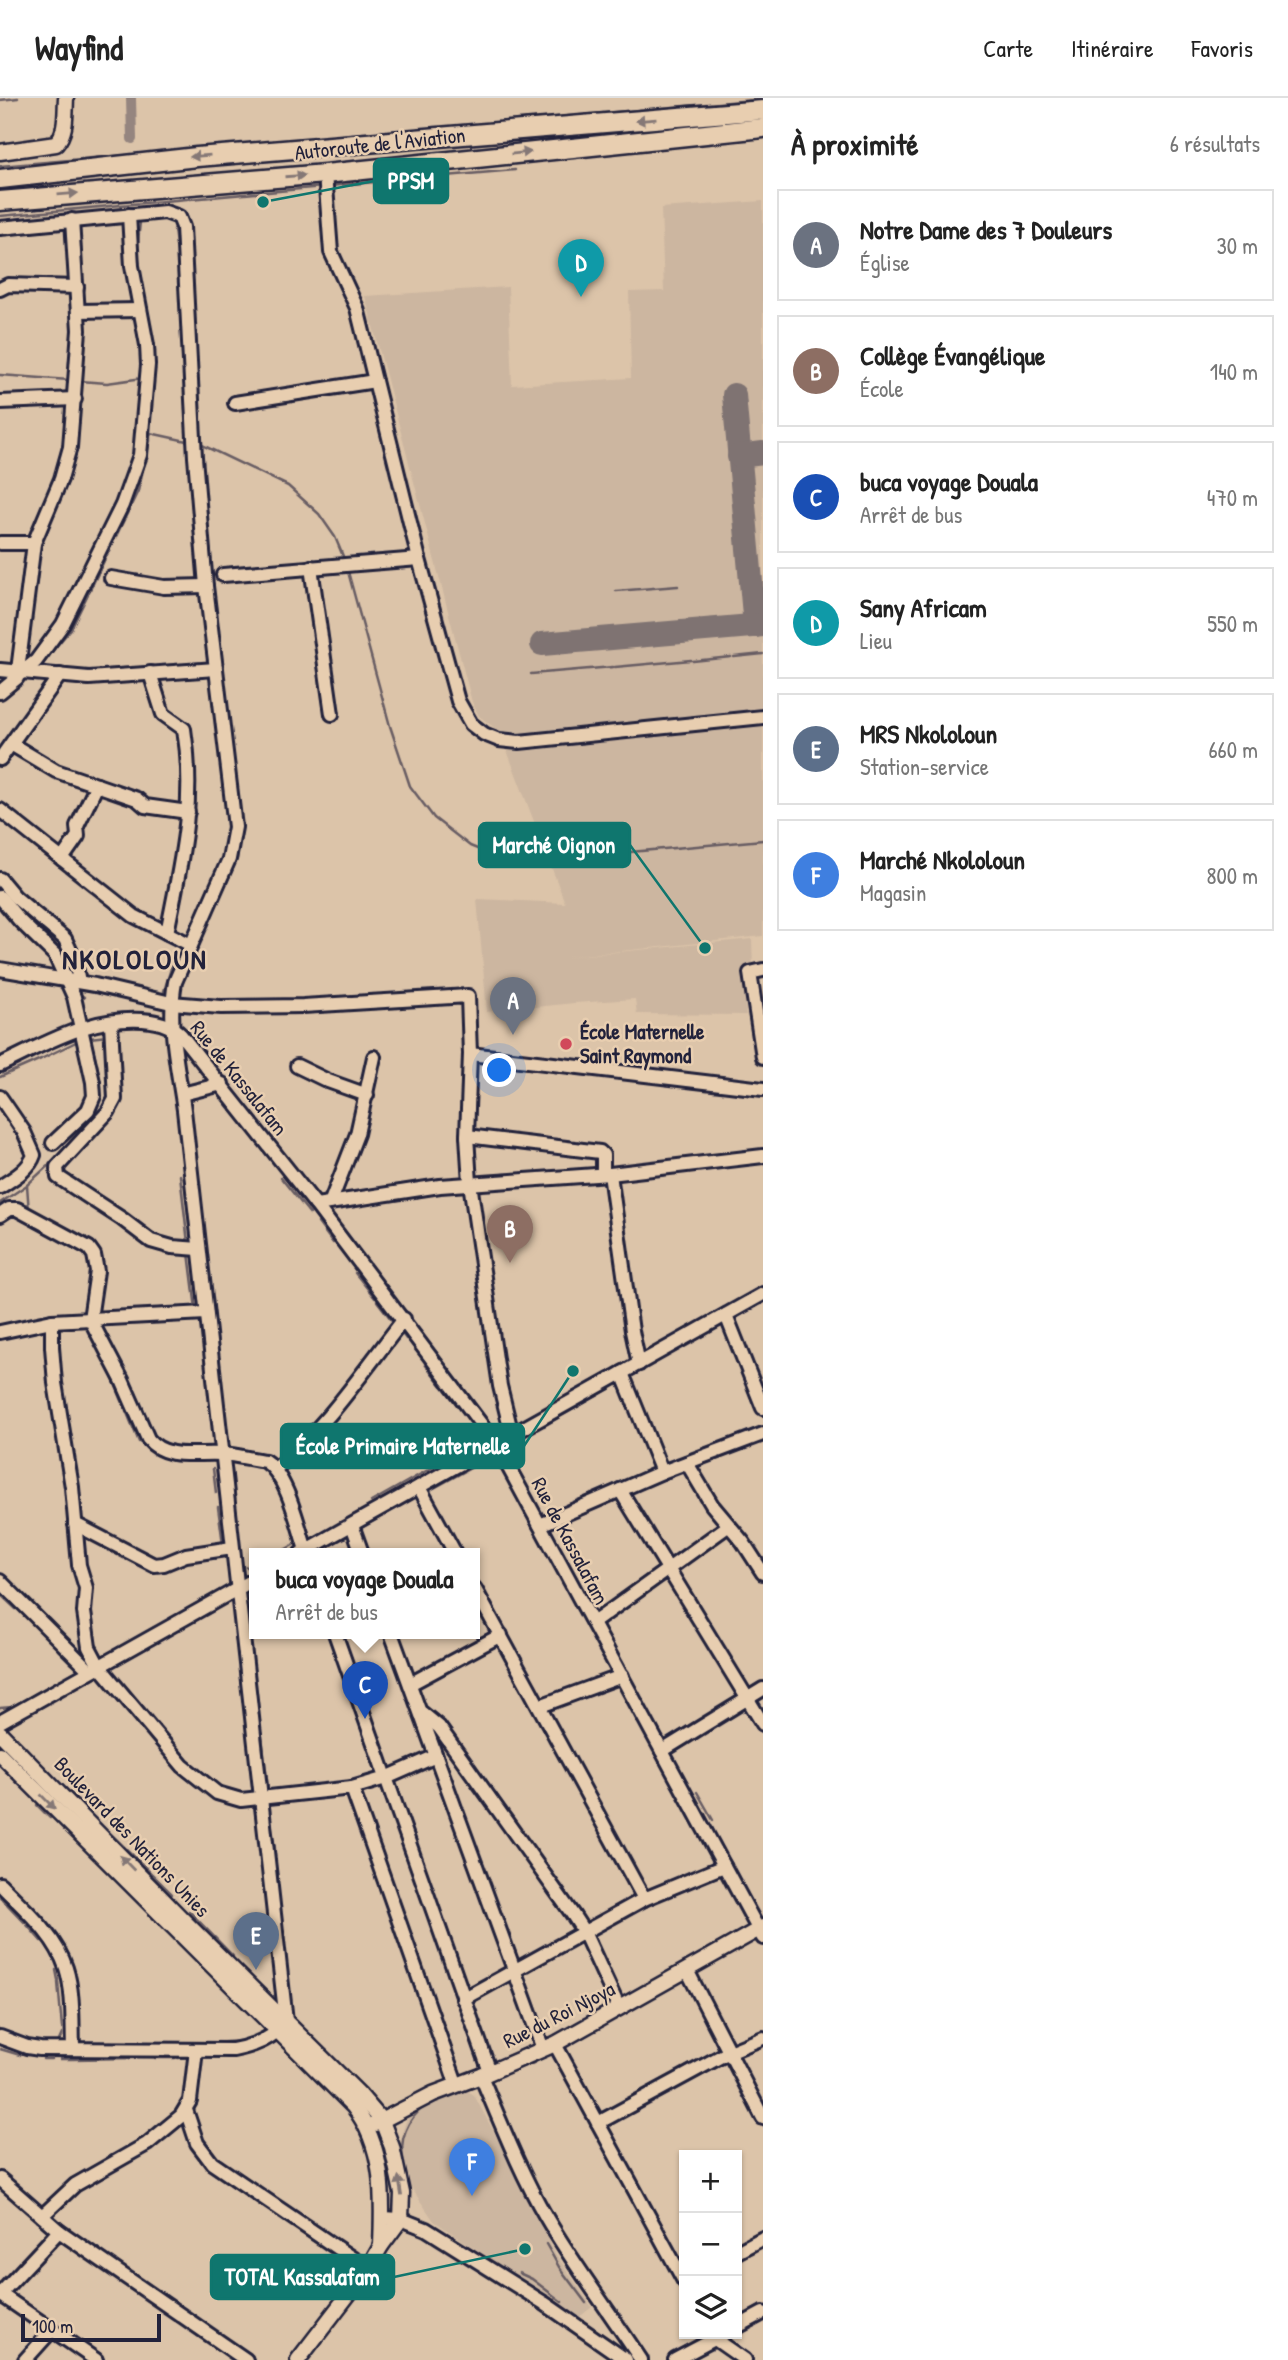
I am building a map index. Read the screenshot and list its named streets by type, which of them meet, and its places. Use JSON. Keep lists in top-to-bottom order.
{
  "streets": {
    "highway": ["Autoroute de l'Aviation"],
    "main road": ["Boulevard des Nations Unies", "Rue du Roi Njoya"],
    "street": ["Rue de Kassalafam"]
  },
  "crossings": [
    ["Rue de Kassalafam", "Rue du Roi Njoya"],
    ["Boulevard des Nations Unies", "Rue du Roi Njoya"]
  ],
  "districts": ["NKOLOLOUN"],
  "places": [
    "PPSM",
    "Marché Oignon",
    "École Maternelle Saint Raymond",
    "École Primaire Maternelle",
    "TOTAL Kassalafam"
  ],
  "scale_bar": "100 m",
  "page": {
    "header": "Wayfind",
    "nav": ["Carte", "Itinéraire", "Favoris"],
    "heading": ["À proximité", "6 résultats"],
    "list": [
      {
        "mark": "A",
        "name": "Notre Dame des 7 Douleurs",
        "note": "Église",
        "value": "30 m"
      },
      {
        "mark": "B",
        "name": "Collège Évangélique",
        "note": "École",
        "value": "140 m"
      },
      {
        "mark": "C",
        "name": "buca voyage Douala",
        "note": "Arrêt de bus",
        "value": "470 m"
      },
      {
        "mark": "D",
        "name": "Sany Africam",
        "note": "Lieu",
        "value": "550 m"
      },
      {
        "mark": "E",
        "name": "MRS Nkololoun",
        "note": "Station-service",
        "value": "660 m"
      },
      {
        "mark": "F",
        "name": "Marché Nkololoun",
        "note": "Magasin",
        "value": "800 m"
      }
    ],
    "pins": [
      "D",
      "A",
      "B",
      "C",
      "E",
      "F"
    ],
    "popup": ["buca voyage Douala", "Arrêt de bus"],
    "map_buttons": ["+", "−"],
    "scale": "100 m"
  }
}
